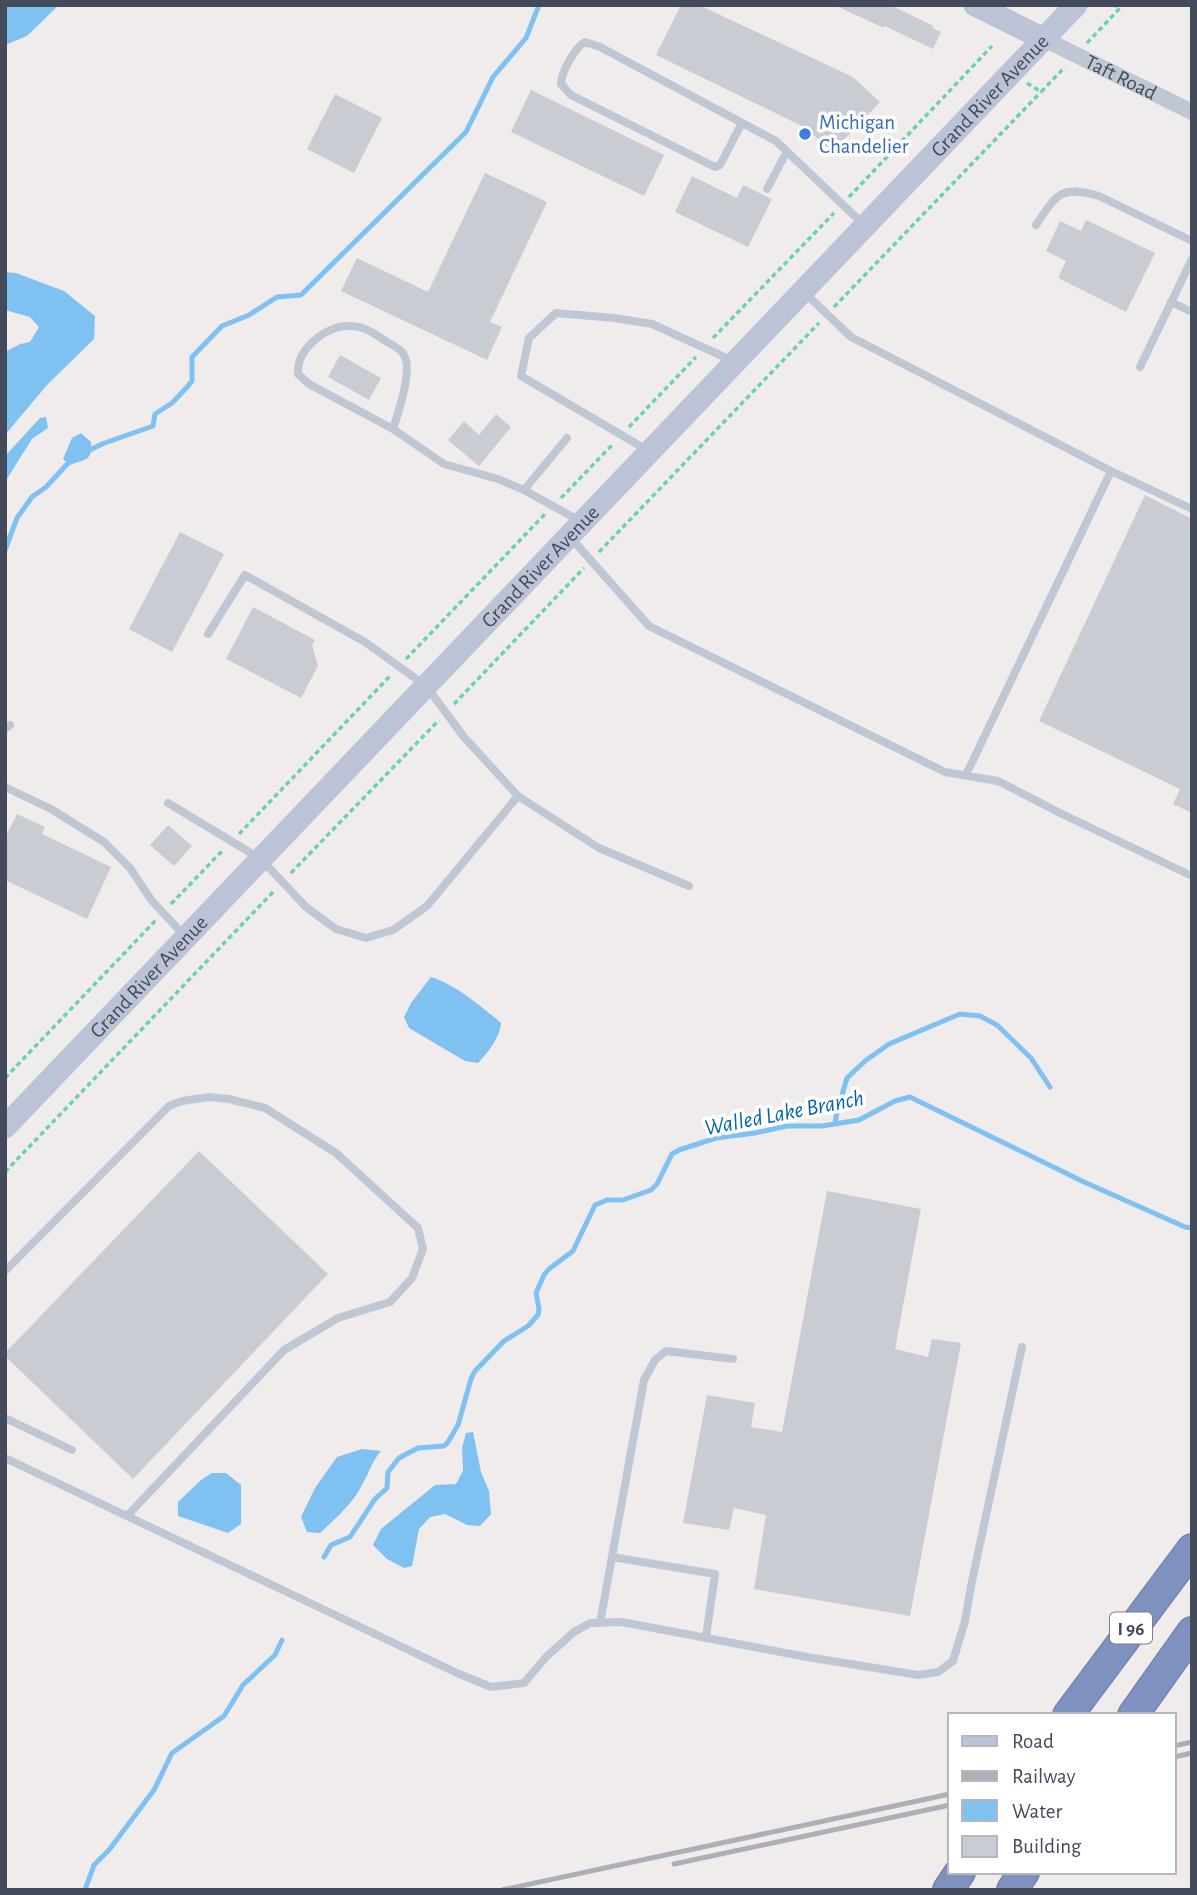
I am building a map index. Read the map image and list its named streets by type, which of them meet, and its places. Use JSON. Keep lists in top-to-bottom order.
{
  "streets": {
    "highway": ["I 96"],
    "main road": ["Taft Road", "Grand River Avenue"]
  },
  "crossings": [
    ["Taft Road", "Grand River Avenue"]
  ],
  "water": ["Walled Lake Branch"],
  "places": ["Michigan Chandelier"],
  "legend": [
    "Road",
    "Railway",
    "Water",
    "Building"
  ]
}
